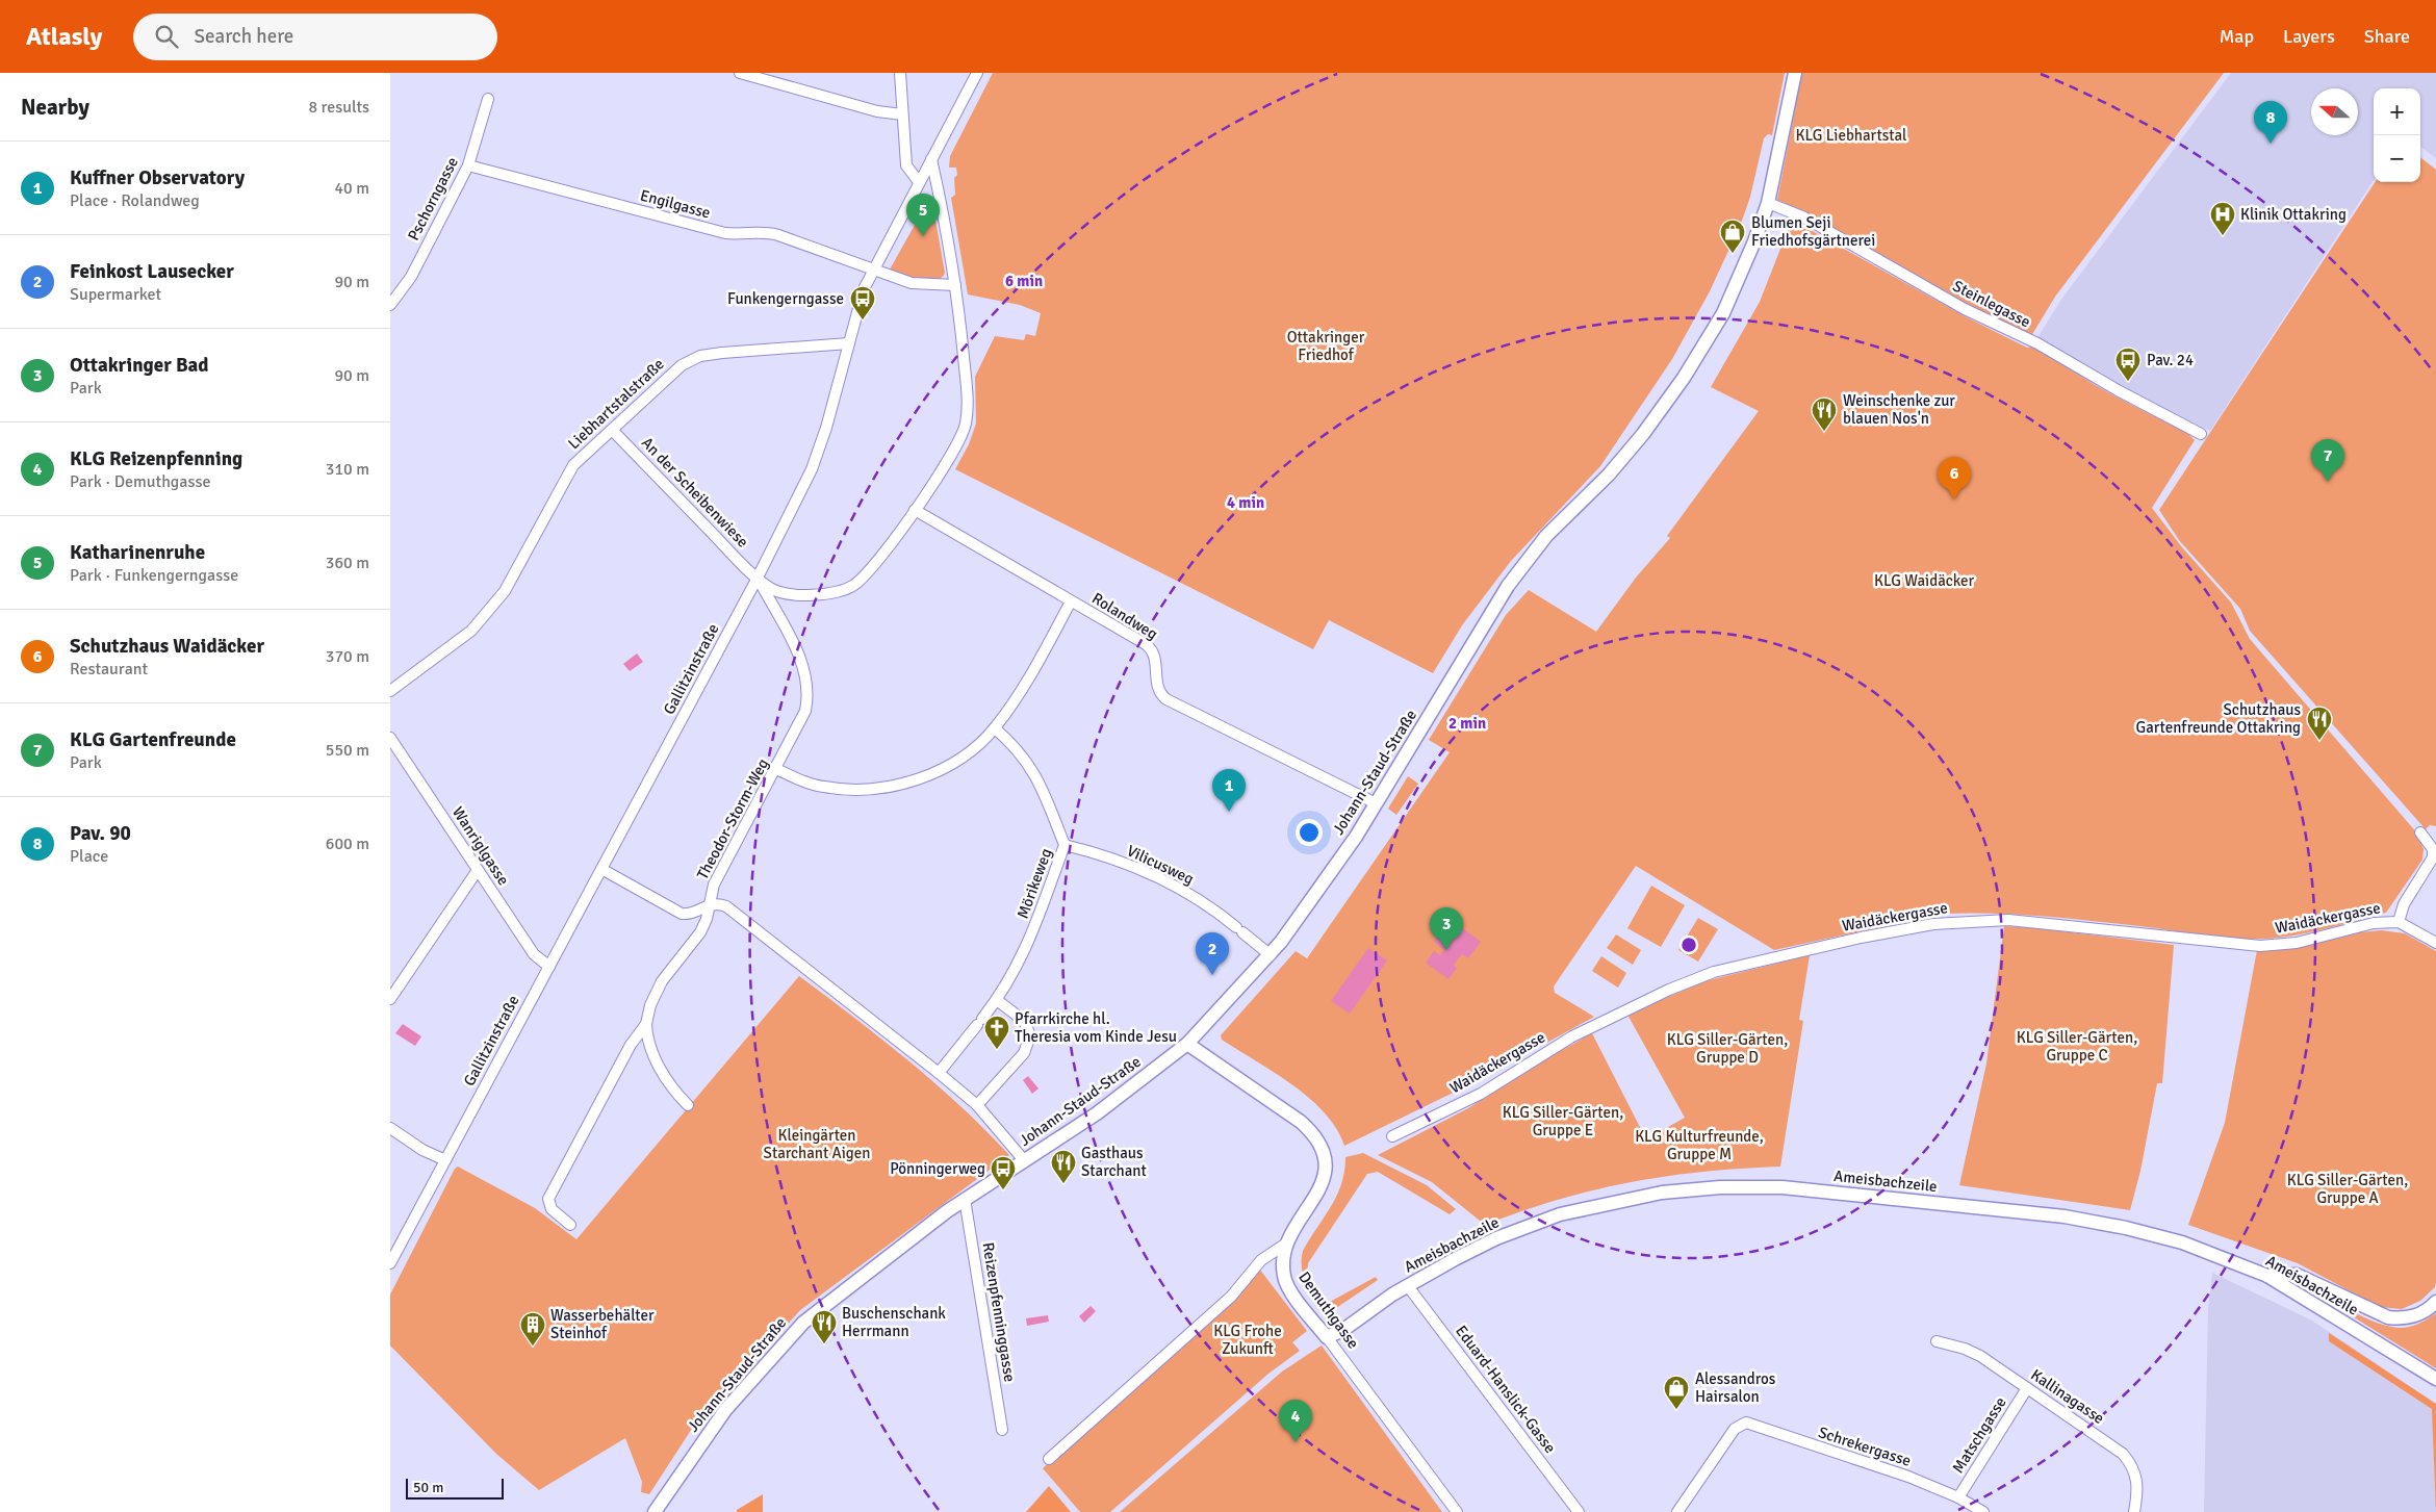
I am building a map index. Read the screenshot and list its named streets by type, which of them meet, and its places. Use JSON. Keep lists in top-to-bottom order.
{
  "streets": {
    "street": [
      "Pschorngasse",
      "Engilgasse",
      "Steinlegasse",
      "Liebhartstalstraße",
      "An der Scheibenwiese",
      "Rolandweg",
      "Gallitzinstraße",
      "Johann-Staud-Straße",
      "Theodor-Storm-Weg",
      "Wanriglgasse",
      "Vilicusweg",
      "Mörikeweg",
      "Waidäckergasse",
      "Ameisbachzeile",
      "Demuthgasse",
      "Reizenpfenninggasse",
      "Eduard-Hanslick-Gasse",
      "Kallinagasse",
      "Matschgasse",
      "Schrekergasse"
    ]
  },
  "crossings": [
    ["Pschorngasse", "Engilgasse"],
    ["Engilgasse", "Gallitzinstraße"],
    ["Steinlegasse", "Johann-Staud-Straße"],
    ["Liebhartstalstraße", "An der Scheibenwiese"],
    ["Liebhartstalstraße", "Gallitzinstraße"],
    ["An der Scheibenwiese", "Gallitzinstraße"],
    ["An der Scheibenwiese", "Theodor-Storm-Weg"],
    ["Rolandweg", "Johann-Staud-Straße"],
    ["Gallitzinstraße", "Theodor-Storm-Weg"],
    ["Gallitzinstraße", "Wanriglgasse"],
    ["Johann-Staud-Straße", "Vilicusweg"],
    ["Johann-Staud-Straße", "Demuthgasse"],
    ["Johann-Staud-Straße", "Reizenpfenninggasse"],
    ["Vilicusweg", "Mörikeweg"],
    ["Ameisbachzeile", "Demuthgasse"],
    ["Ameisbachzeile", "Eduard-Hanslick-Gasse"],
    ["Kallinagasse", "Matschgasse"],
    ["Matschgasse", "Schrekergasse"]
  ],
  "parks": [
    "KLG Liebhartstal",
    "Ottakringer Friedhof",
    "KLG Waidäcker",
    "KLG Siller-Gärten, Gruppe C",
    "KLG Siller-Gärten, Gruppe D",
    "KLG Siller-Gärten, Gruppe E",
    "Kleingärten Starchant Aigen",
    "KLG Kulturfreunde, Gruppe M",
    "KLG Siller-Gärten, Gruppe A",
    "KLG Frohe Zukunft"
  ],
  "places": {
    "hospital": ["Klinik Ottakring"],
    "shop": ["Blumen Seji Friedhofsgärtnerei", "Alessandros Hairsalon"],
    "bus stop": ["Funkengerngasse", "Pav. 24", "Pönningerweg"],
    "restaurant": [
      "Weinschenke zur blauen Nos'n",
      "Schutzhaus Gartenfreunde Ottakring",
      "Gasthaus Starchant",
      "Buschenschank Herrmann"
    ],
    "church": ["Pfarrkirche hl. Theresia vom Kinde Jesu"],
    "building": ["Wasserbehälter Steinhof"]
  },
  "scale_bar": "50 m",
  "north": "left",
  "page": {
    "header": "Atlasly",
    "search": "Search here",
    "nav": ["Map", "Layers", "Share"],
    "heading": ["Nearby", "8 results"],
    "map_buttons": ["+", "−"],
    "pins": [
      "8",
      "5",
      "7",
      "6",
      "1",
      "3",
      "2",
      "4"
    ],
    "list": [
      {
        "mark": "1",
        "name": "Kuffner Observatory",
        "note": "Place · Rolandweg",
        "value": "40 m"
      },
      {
        "mark": "2",
        "name": "Feinkost Lausecker",
        "note": "Supermarket",
        "value": "90 m"
      },
      {
        "mark": "3",
        "name": "Ottakringer Bad",
        "note": "Park",
        "value": "90 m"
      },
      {
        "mark": "4",
        "name": "KLG Reizenpfenning",
        "note": "Park · Demuthgasse",
        "value": "310 m"
      },
      {
        "mark": "5",
        "name": "Katharinenruhe",
        "note": "Park · Funkengerngasse",
        "value": "360 m"
      },
      {
        "mark": "6",
        "name": "Schutzhaus Waidäcker",
        "note": "Restaurant",
        "value": "370 m"
      },
      {
        "mark": "7",
        "name": "KLG Gartenfreunde",
        "note": "Park",
        "value": "550 m"
      },
      {
        "mark": "8",
        "name": "Pav. 90",
        "note": "Place",
        "value": "600 m"
      }
    ],
    "scale": "50 m"
  },
  "rings": ["6 min", "4 min", "2 min"]
}
